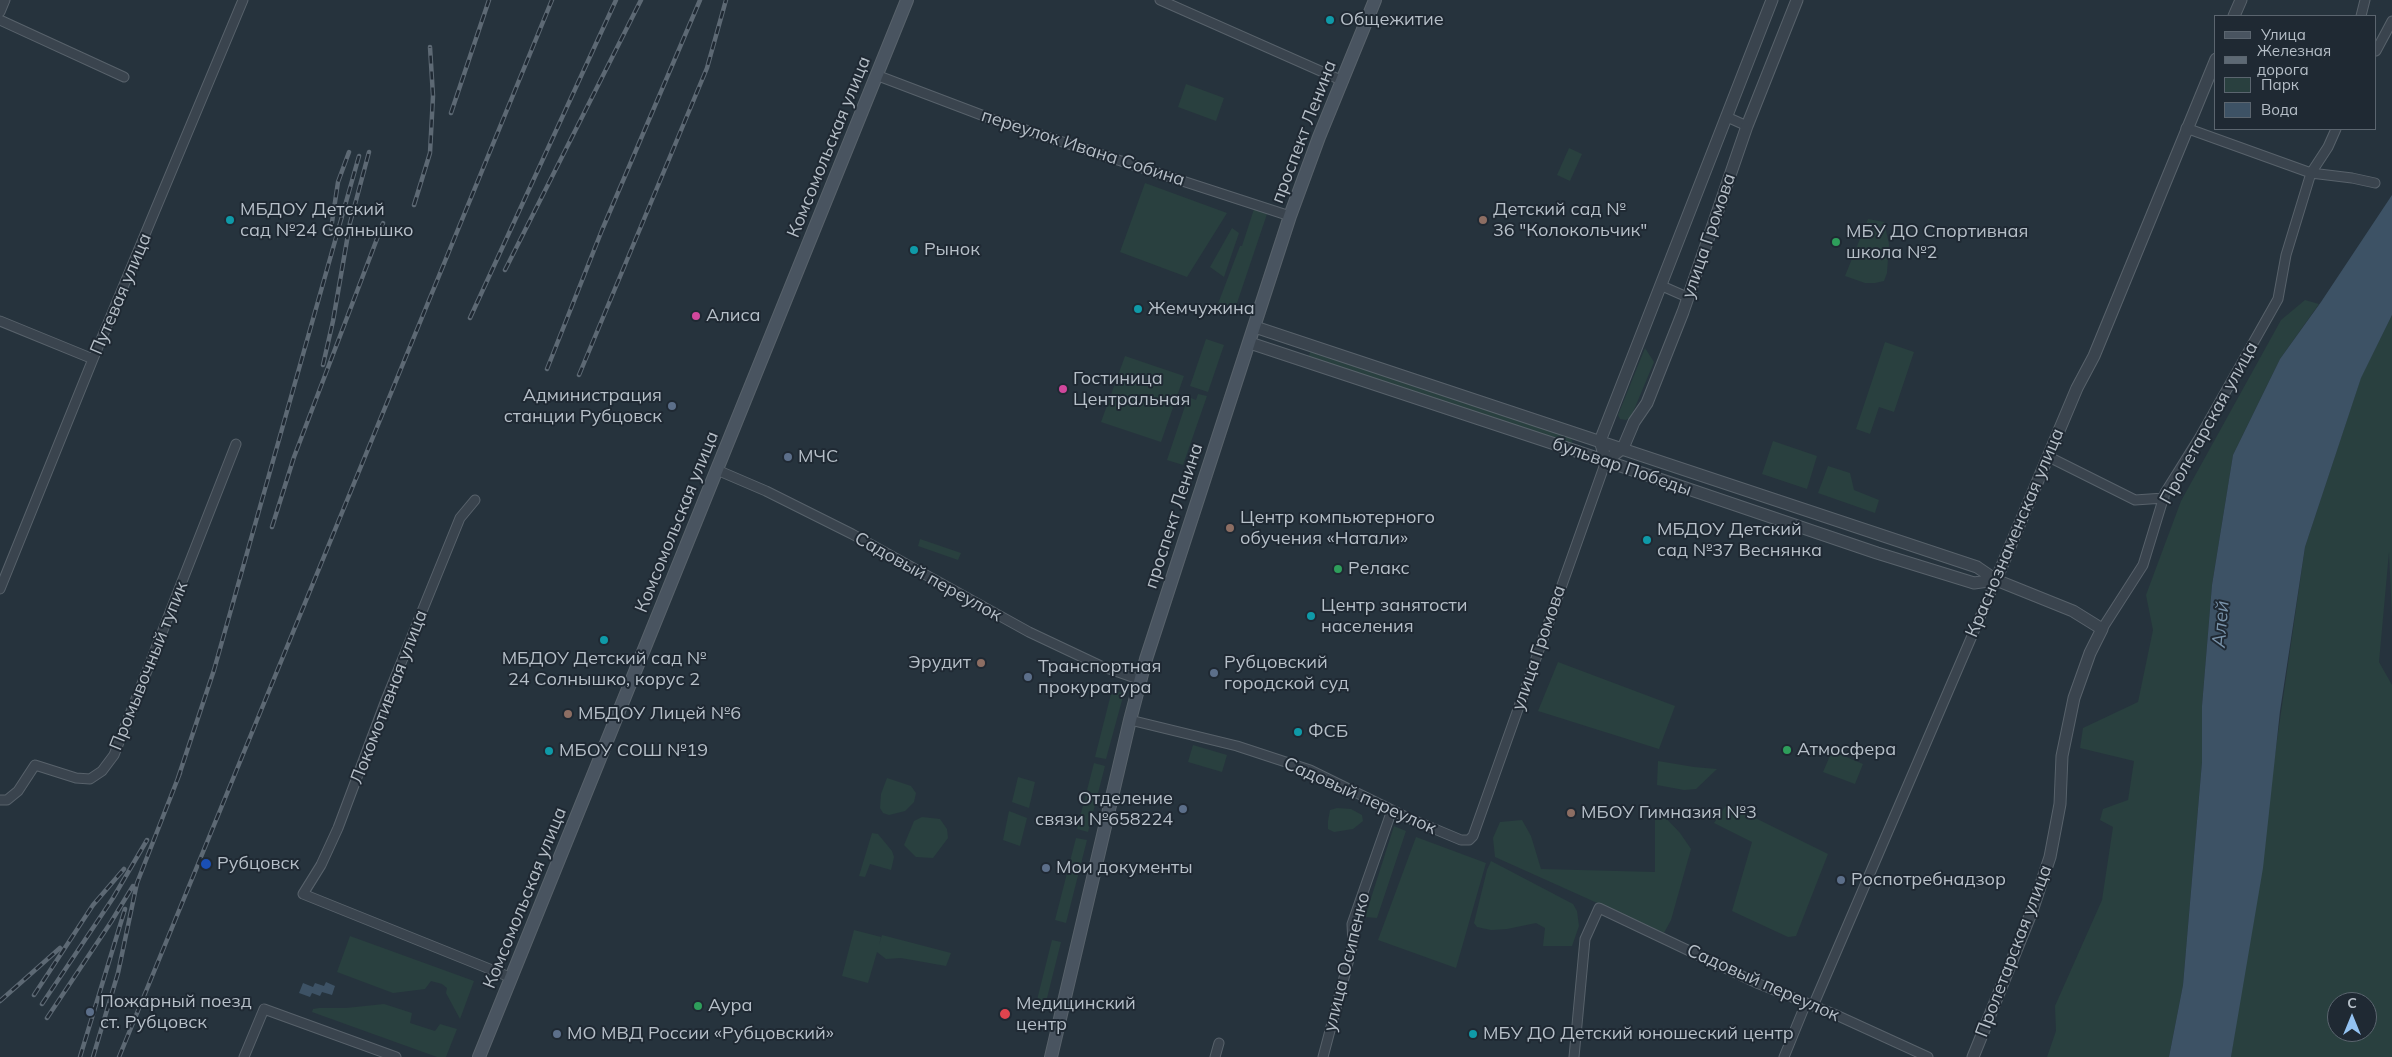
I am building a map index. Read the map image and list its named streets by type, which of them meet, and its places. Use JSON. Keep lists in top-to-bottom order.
{
  "streets": {
    "main road": ["проспект Ленина", "Комсомольская улица"],
    "street": [
      "переулок Ивана Собина",
      "улица Громова",
      "Путевая улица",
      "Пролетарская улица",
      "бульвар Победы",
      "Краснознаменская улица",
      "Садовый переулок",
      "Промывочный тупик",
      "Локомотивная улица",
      "улица Осипенко"
    ]
  },
  "crossings": [
    ["проспект Ленина", "переулок Ивана Собина"],
    ["проспект Ленина", "бульвар Победы"],
    ["проспект Ленина", "Садовый переулок"],
    ["Комсомольская улица", "переулок Ивана Собина"],
    ["Комсомольская улица", "Садовый переулок"],
    ["Комсомольская улица", "Локомотивная улица"],
    ["улица Громова", "бульвар Победы"],
    ["улица Громова", "Садовый переулок"],
    ["Пролетарская улица", "бульвар Победы"],
    ["бульвар Победы", "Краснознаменская улица"],
    ["Краснознаменская улица", "Садовый переулок"],
    ["Садовый переулок", "улица Осипенко"]
  ],
  "water": ["Алей"],
  "places": [
    "Общежитие",
    "МБДОУ Детский сад №24 Солнышко",
    "Детский сад № 36 \"Колокольчик\"",
    "МБУ ДО Спортивная школа №2",
    "Рынок",
    "Жемчужина",
    "Алиса",
    "Гостиница Центральная",
    "Администрация станции Рубцовск",
    "МЧС",
    "Центр компьютерного обучения «Натали»",
    "МБДОУ Детский сад №37 Веснянка",
    "Релакс",
    "Центр занятости населения",
    "МБДОУ Детский сад № 24 Солнышко, корус 2",
    "Эрудит",
    "Рубцовский городской суд",
    "Транспортная прокуратура",
    "МБДОУ Лицей №6",
    "ФСБ",
    "Атмосфера",
    "МБОУ СОШ №19",
    "Отделение связи №658224",
    "МБОУ Гимназия №3",
    "Рубцовск",
    "Мои документы",
    "Роспотребнадзор",
    "Аура",
    "Пожарный поезд ст. Рубцовск",
    "Медицинский центр",
    "МО МВД России «Рубцовский»",
    "МБУ ДО Детский юношеский центр"
  ],
  "legend": [
    "Улица",
    "Железная дорога",
    "Парк",
    "Вода"
  ],
  "north": "top"
}
